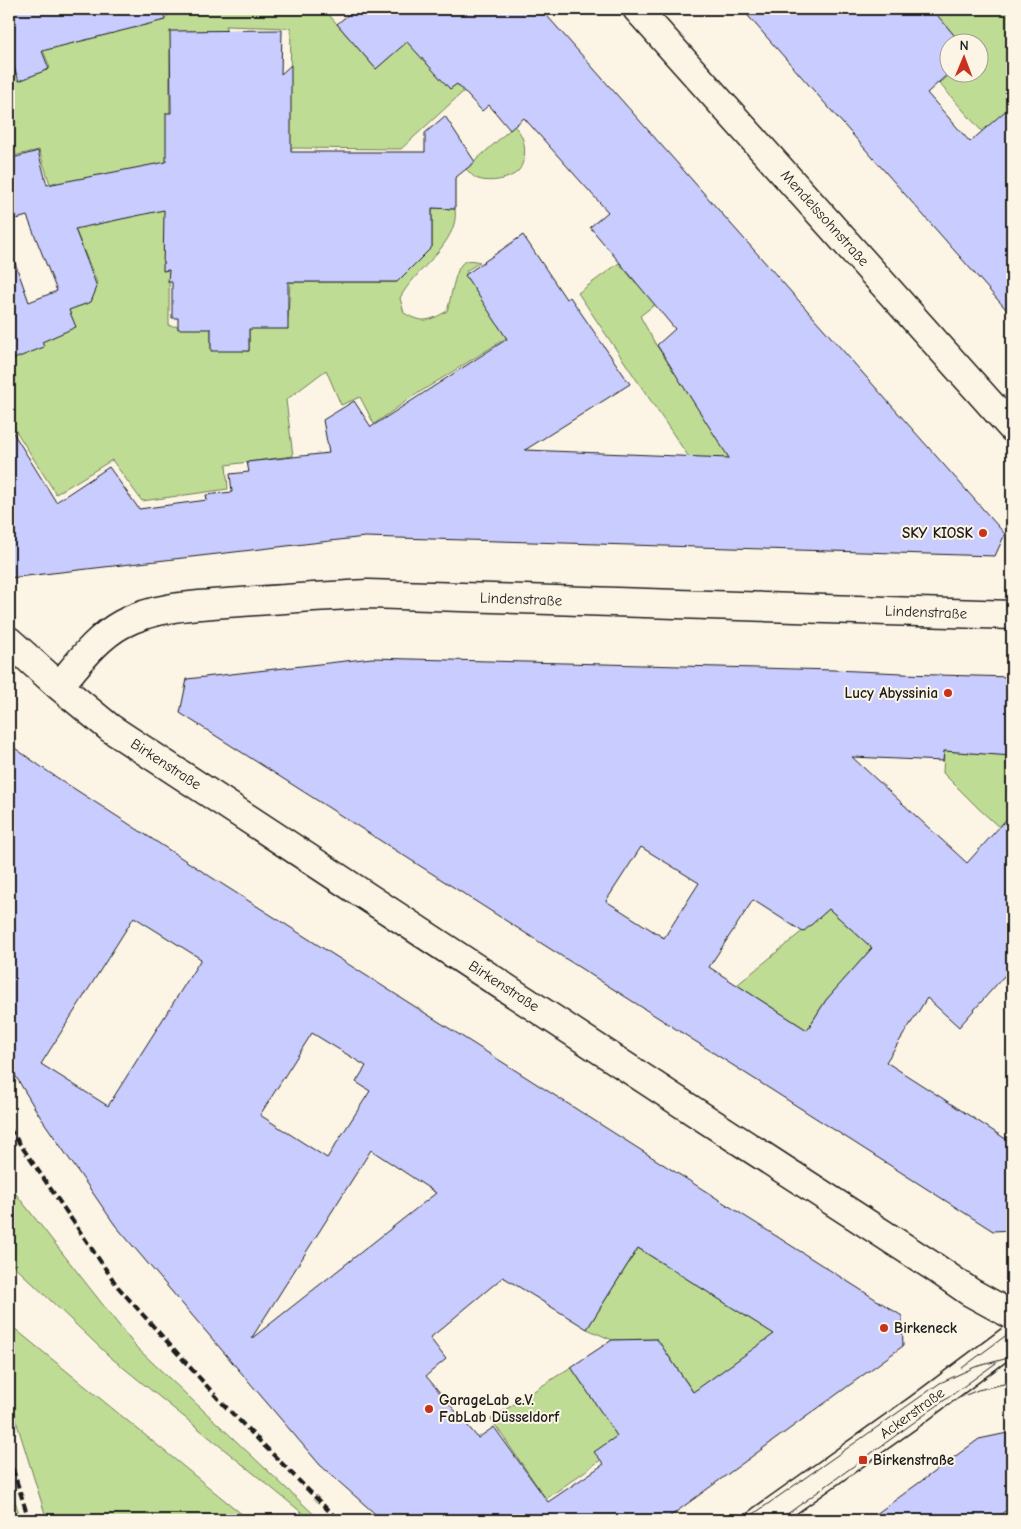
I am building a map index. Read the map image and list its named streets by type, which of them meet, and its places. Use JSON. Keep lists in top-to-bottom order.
{
  "streets": {
    "street": [
      "Mendelssohnstraße",
      "Lindenstraße",
      "Birkenstraße",
      "Ackerstraße"
    ]
  },
  "crossings": [
    ["Lindenstraße", "Birkenstraße"]
  ],
  "places": {
    "other": [
      "SKY KIOSK",
      "Lucy Abyssinia",
      "Birkeneck",
      "GarageLab e.V. FabLab Düsseldorf"
    ],
    "transit": ["Birkenstraße"]
  },
  "north": "top"
}
